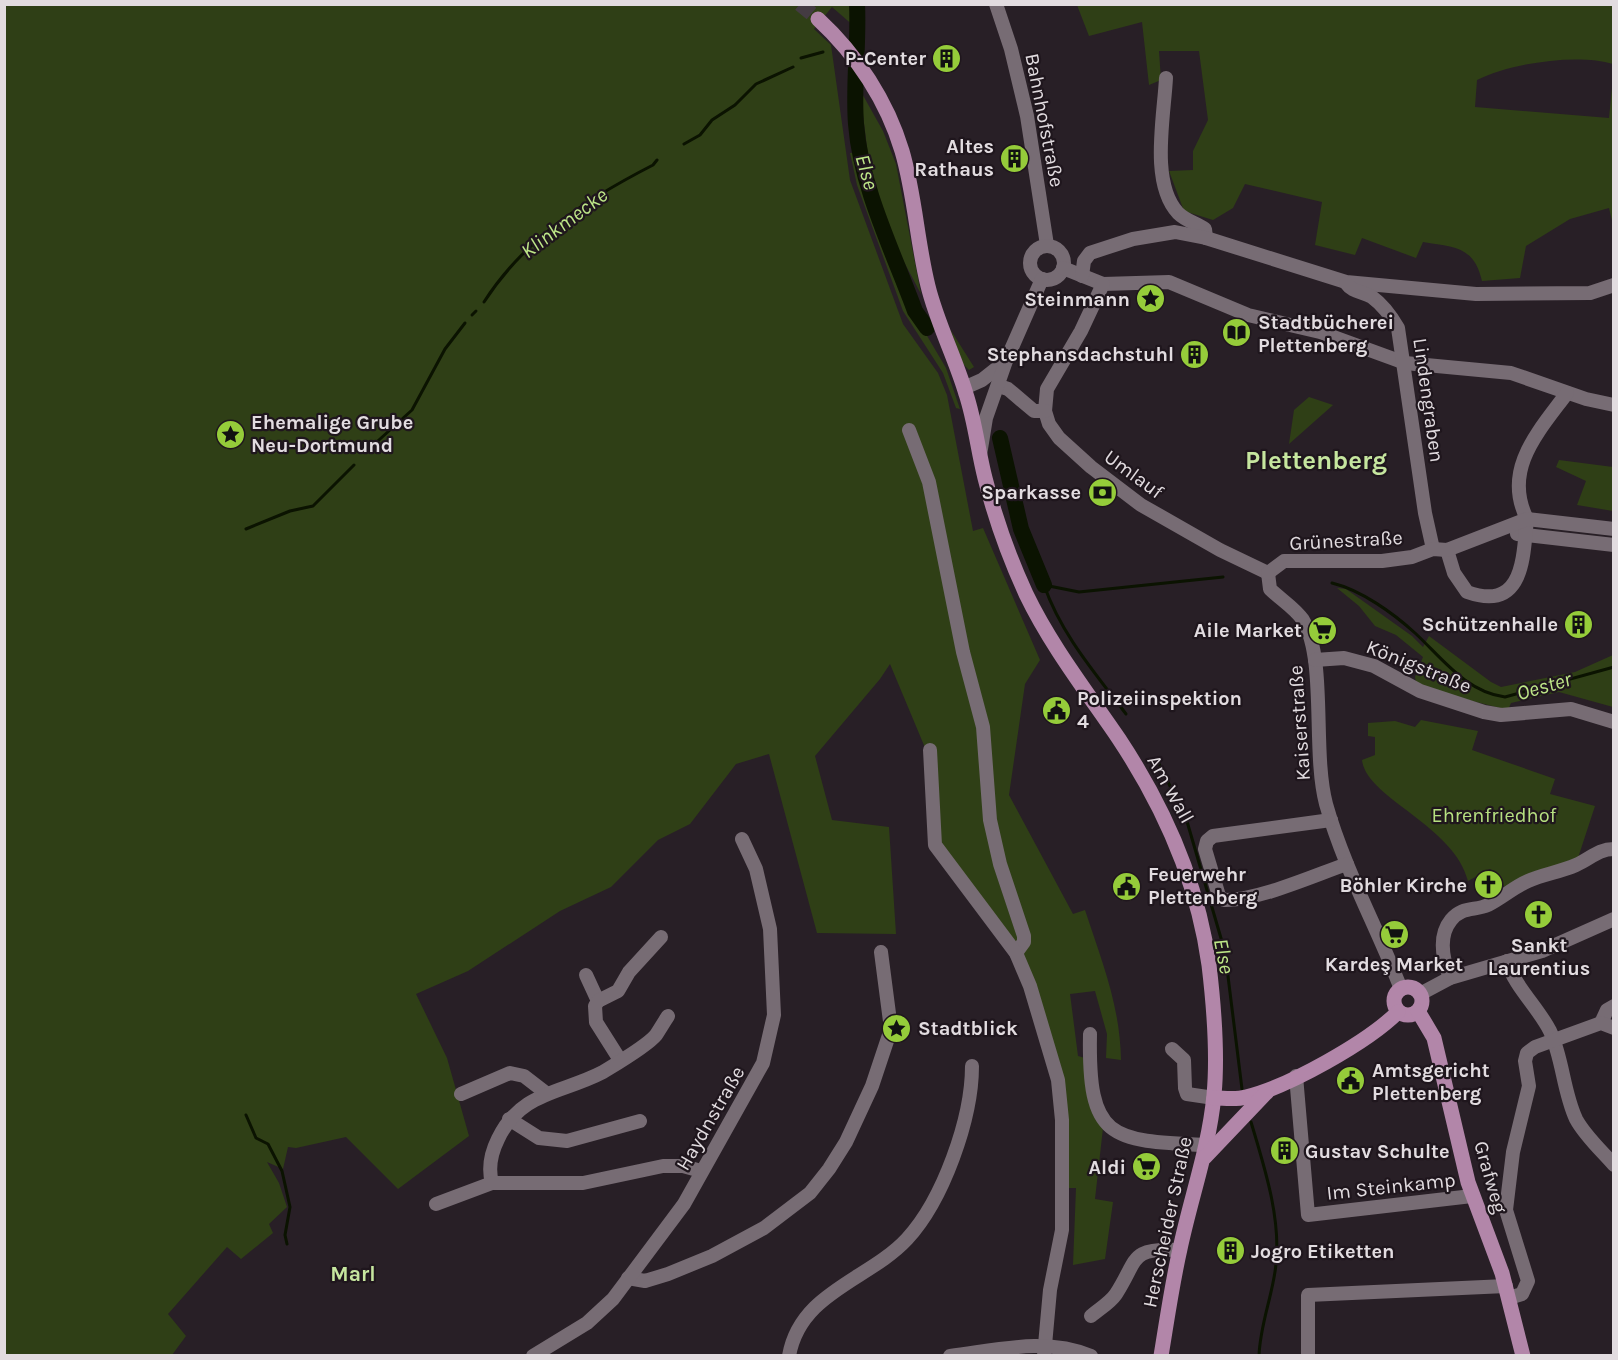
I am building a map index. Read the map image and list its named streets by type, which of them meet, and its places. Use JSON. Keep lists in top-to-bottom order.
{
  "streets": {
    "main road": ["Am Wall", "Grafweg", "Herscheider Straße"],
    "street": [
      "Bahnhofstraße",
      "Lindengraben",
      "Umlauf",
      "Grünestraße",
      "Königstraße",
      "Kaiserstraße",
      "Haydnstraße",
      "Im Steinkamp"
    ]
  },
  "crossings": [
    ["Bahnhofstraße", "Am Wall"],
    ["Lindengraben", "Grünestraße"],
    ["Umlauf", "Grünestraße"],
    ["Umlauf", "Kaiserstraße"],
    ["Grünestraße", "Kaiserstraße"],
    ["Königstraße", "Kaiserstraße"],
    ["Kaiserstraße", "Grafweg"],
    ["Am Wall", "Herscheider Straße"],
    ["Grafweg", "Im Steinkamp"]
  ],
  "districts": ["Plettenberg", "Marl"],
  "water": ["Else", "Klinkmecke", "Oester"],
  "parks": ["Ehrenfriedhof"],
  "places": {
    "building": [
      "P-Center",
      "Altes Rathaus",
      "Stephansdachstuhl",
      "Schützenhalle",
      "Gustav Schulte",
      "Jogro Etiketten"
    ],
    "place": ["Steinmann", "Ehemalige Grube Neu-Dortmund", "Stadtblick"],
    "library": ["Stadtbücherei Plettenberg"],
    "bank": ["Sparkasse"],
    "supermarket": ["Aile Market", "Kardeş Market", "Aldi"],
    "public building": ["Polizeiinspektion 4", "Feuerwehr Plettenberg", "Amtsgericht Plettenberg"],
    "church": ["Böhler Kirche", "Sankt Laurentius"]
  }
}
